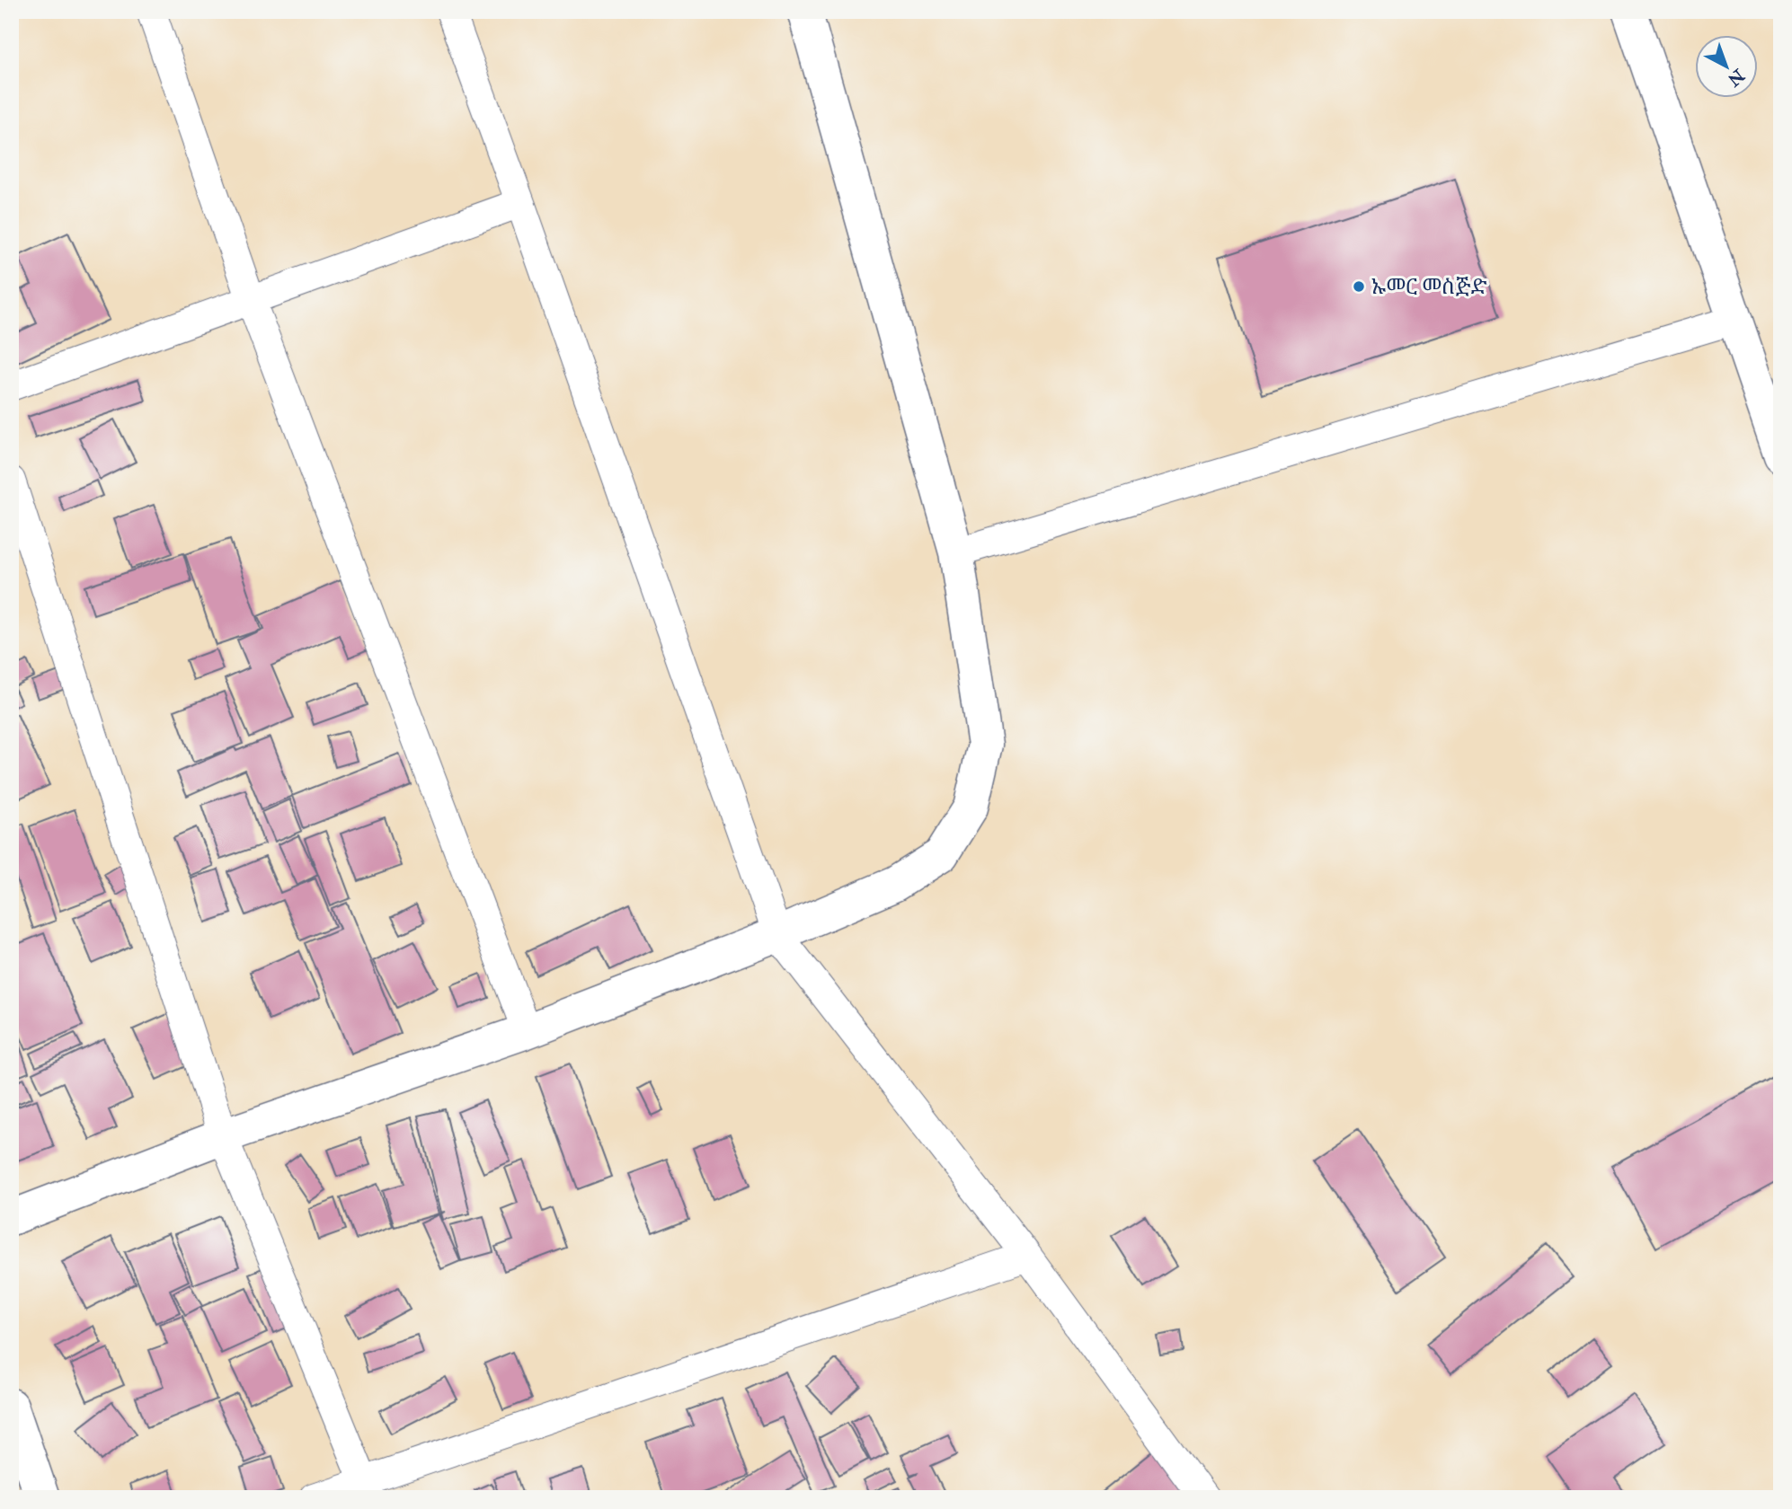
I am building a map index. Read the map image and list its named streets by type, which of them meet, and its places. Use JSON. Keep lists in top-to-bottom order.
{
  "places": ["ኡመር መስጅድ"],
  "north": "bottom right"
}
